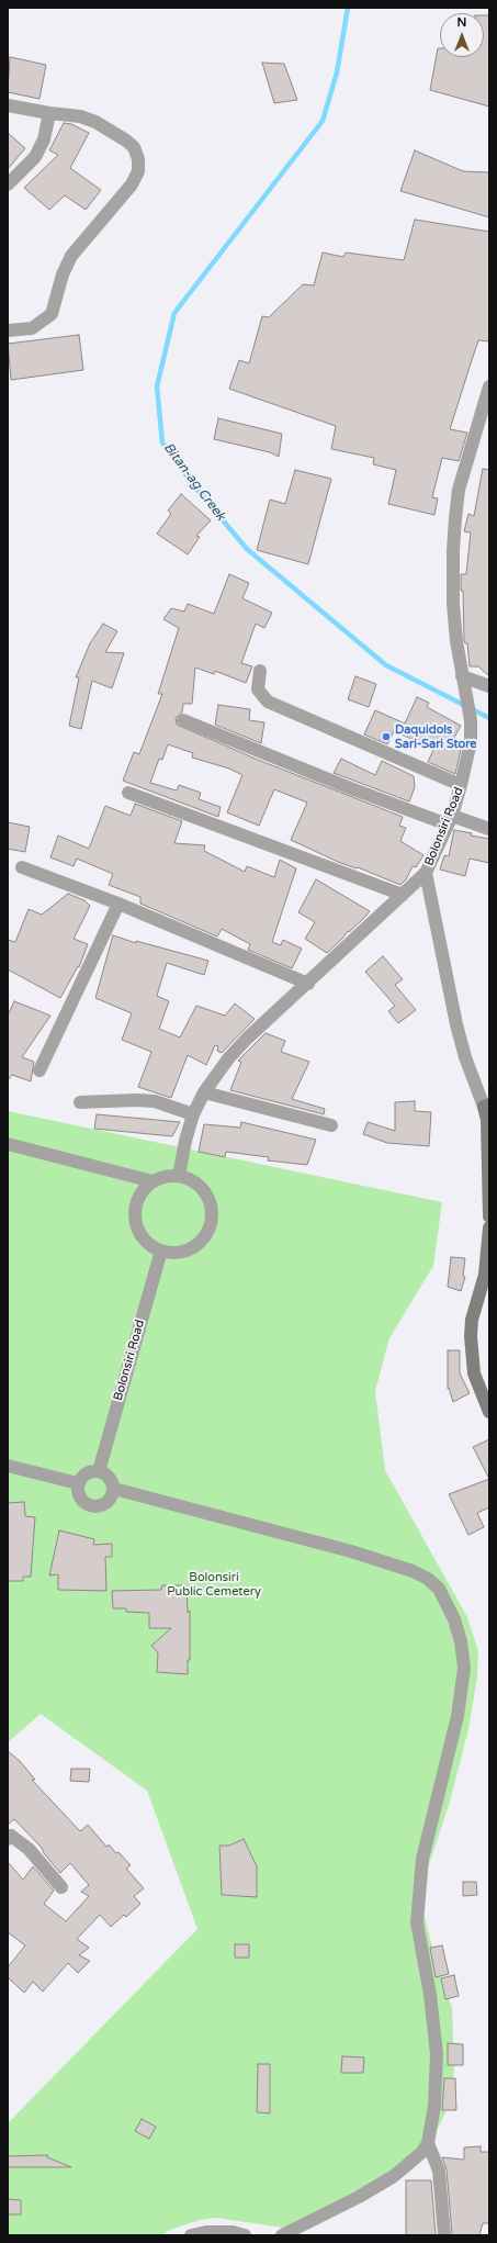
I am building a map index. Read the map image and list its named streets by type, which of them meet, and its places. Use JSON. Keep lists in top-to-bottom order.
{
  "streets": {
    "street": ["Bolonsiri Road"]
  },
  "water": ["Bitan-ag Creek"],
  "parks": ["Bolonsiri Public Cemetery"],
  "places": ["Daquidols Sari-Sari Store"],
  "north": "top"
}
